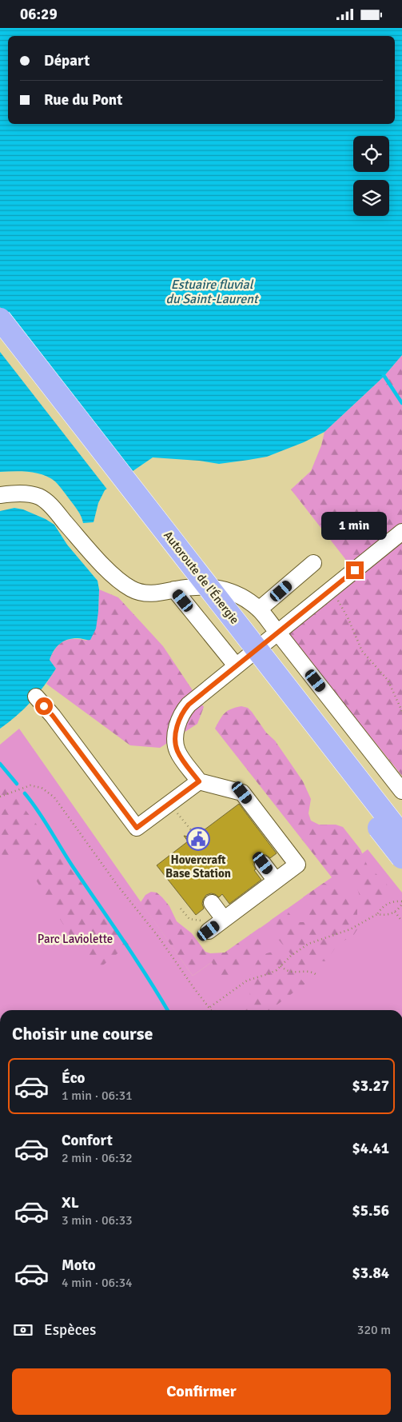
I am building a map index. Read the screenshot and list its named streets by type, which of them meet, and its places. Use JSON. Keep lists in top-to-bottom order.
{
  "streets": {
    "highway": ["Autoroute de l'Énergie"]
  },
  "water": ["Estuaire fluvial du Saint-Laurent"],
  "parks": ["Parc Laviolette"],
  "places": {
    "public building": ["Hovercraft Base Station"]
  },
  "page": {
    "status": "06:29",
    "banner": ["Départ", "Rue du Pont"],
    "bubble": "1 min",
    "heading": "Choisir une course",
    "list": [
      {
        "name": "Éco",
        "note": "1 min · 06:31",
        "value": "$3.27"
      },
      {
        "name": "Confort",
        "note": "2 min · 06:32",
        "value": "$4.41"
      },
      {
        "name": "XL",
        "note": "3 min · 06:33",
        "value": "$5.56"
      },
      {
        "name": "Moto",
        "note": "4 min · 06:34",
        "value": "$3.84"
      }
    ],
    "pay": ["Espèces", "320 m"],
    "buttons": "Confirmer"
  }
}
